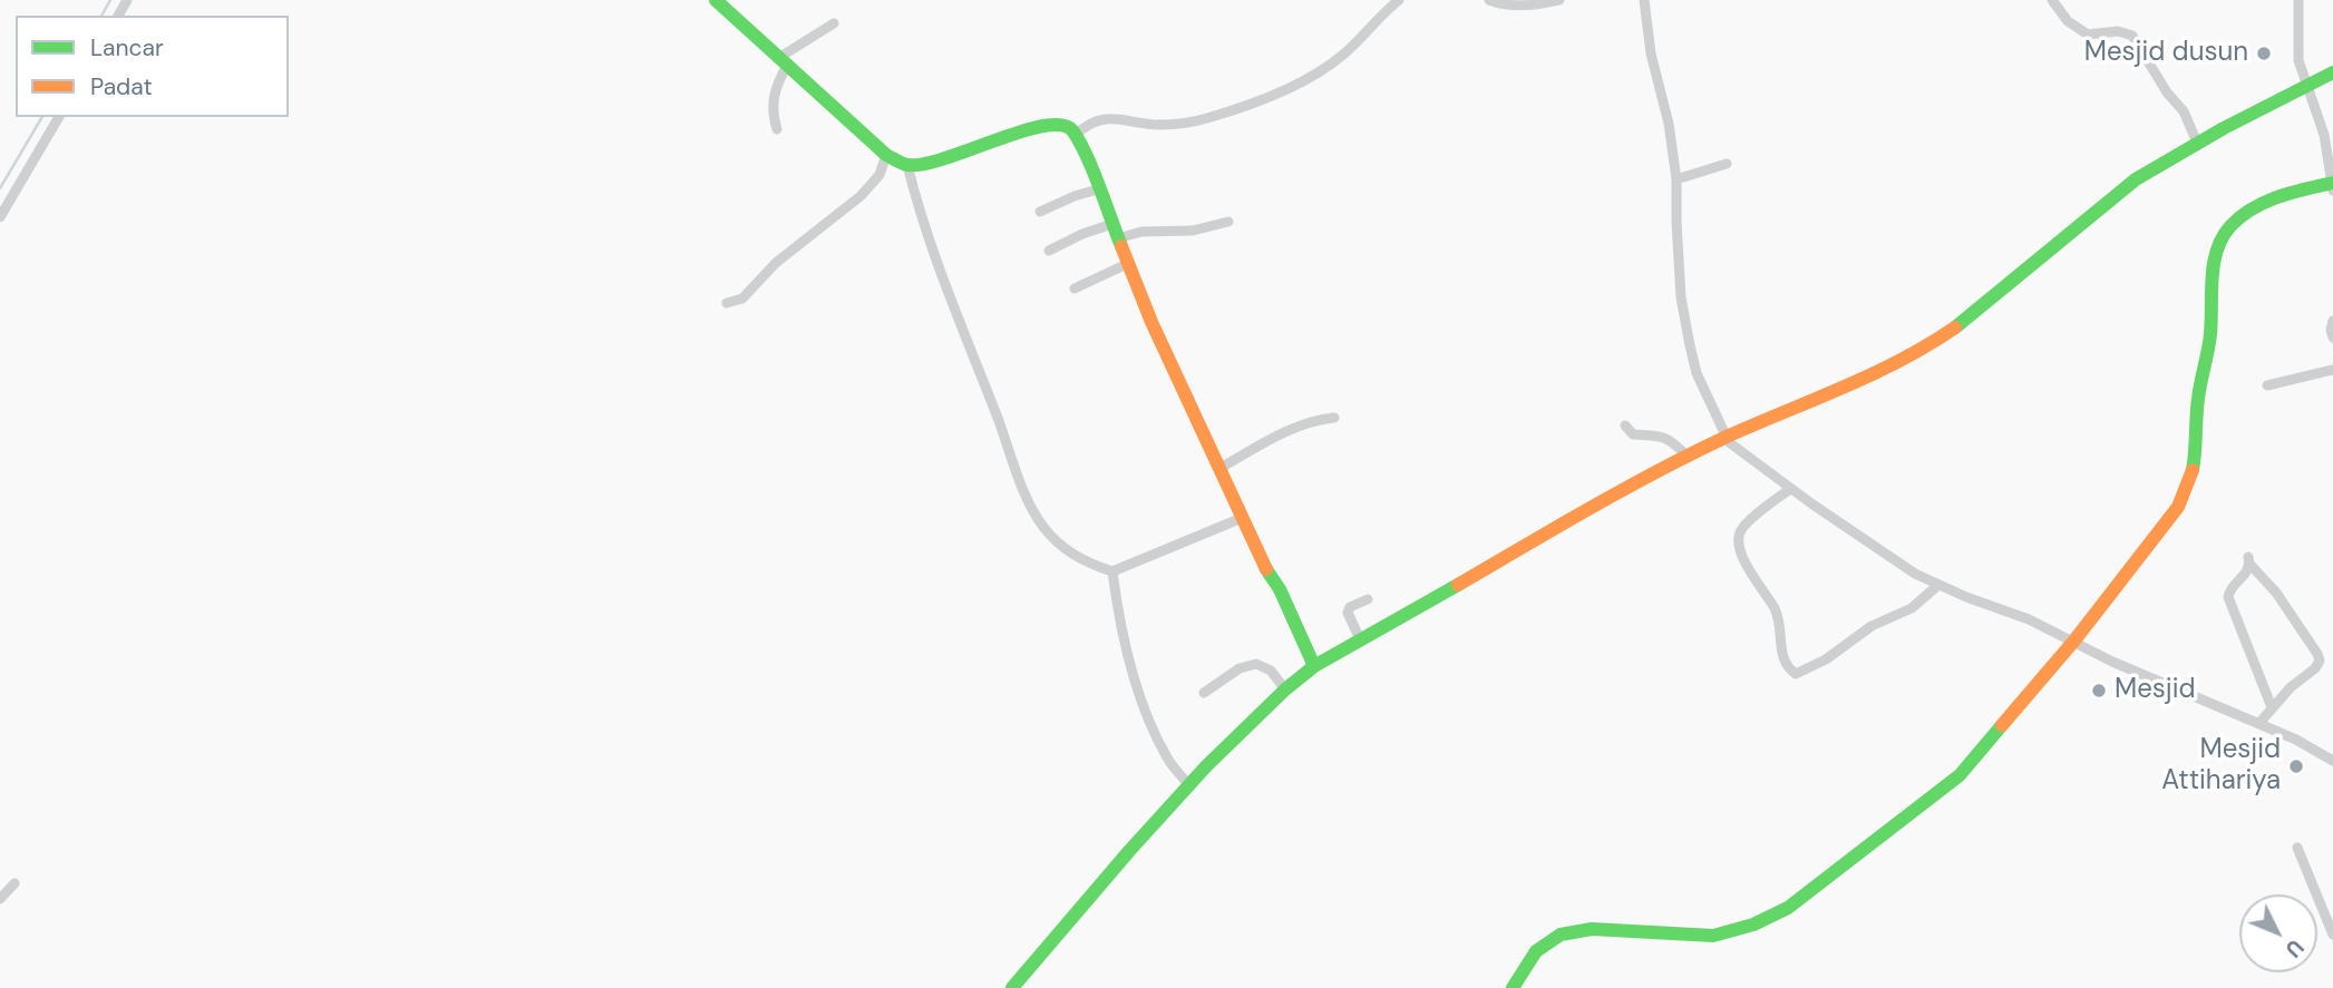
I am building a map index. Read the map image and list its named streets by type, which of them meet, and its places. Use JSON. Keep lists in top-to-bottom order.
{
  "places": ["Mesjid dusun", "Mesjid", "Mesjid Attihariya"],
  "legend": ["Lancar", "Padat"],
  "north": "bottom right"
}
